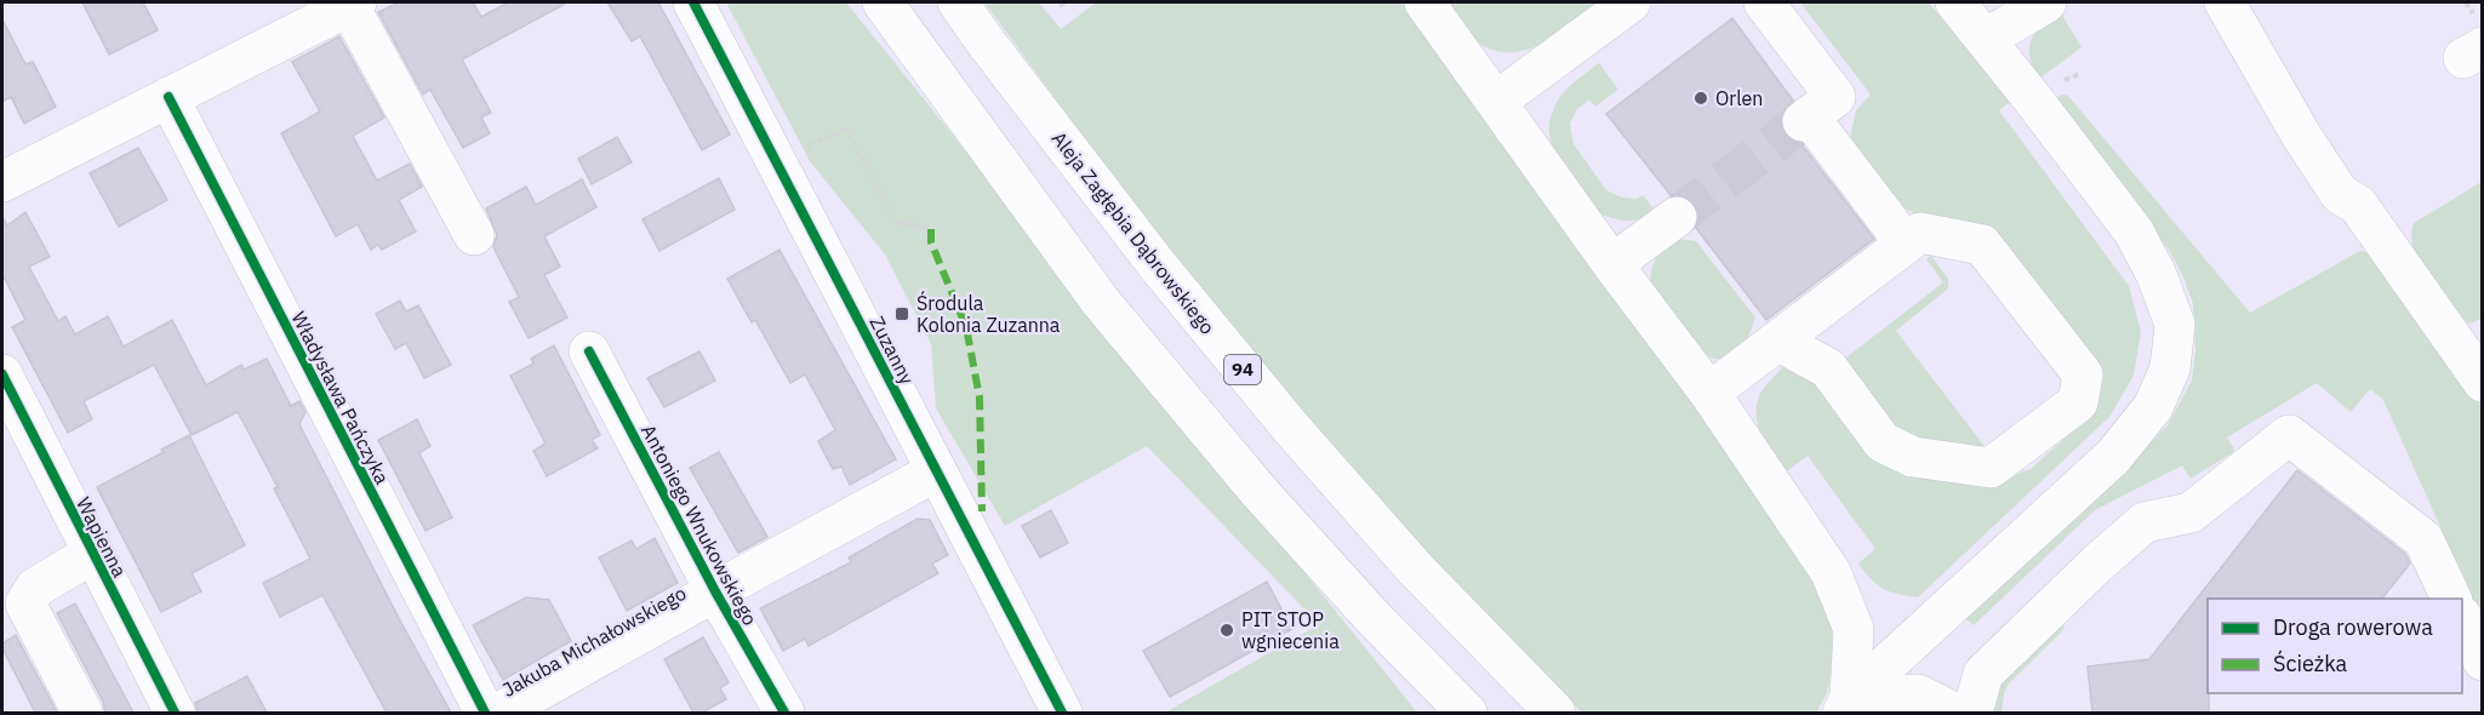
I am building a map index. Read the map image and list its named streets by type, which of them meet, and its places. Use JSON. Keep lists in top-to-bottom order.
{
  "streets": {
    "street": [
      "Aleja Zagłębia Dąbrowskiego",
      "Zuzanny",
      "94",
      "Władysława Pańczyka",
      "Antoniego Wnukowskiego",
      "Wapienna",
      "Jakuba Michałowskiego"
    ]
  },
  "crossings": [
    ["Zuzanny", "Jakuba Michałowskiego"],
    ["Antoniego Wnukowskiego", "Jakuba Michałowskiego"]
  ],
  "places": {
    "other": ["Orlen", "PIT STOP wgniecenia"],
    "transit": ["Środula Kolonia Zuzanna"]
  },
  "legend": ["Droga rowerowa", "Ścieżka"]
}
